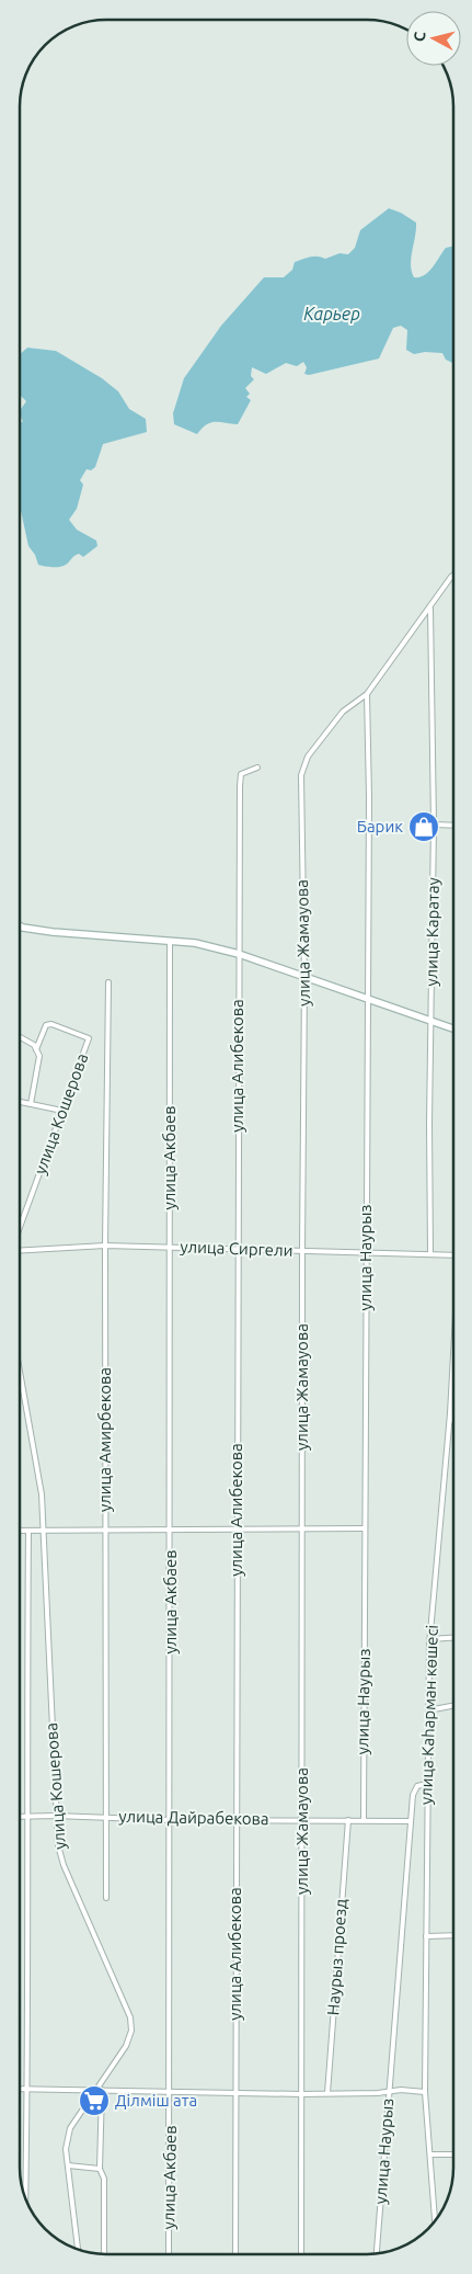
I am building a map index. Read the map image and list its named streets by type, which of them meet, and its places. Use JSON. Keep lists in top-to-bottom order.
{
  "streets": {
    "street": [
      "улица Каратау",
      "улица Жамауова",
      "улица Алибекова",
      "улица Кошерова",
      "улица Акбаев",
      "улица Сиргели",
      "улица Наурыз",
      "улица Амирбекова",
      "улица Каһарман көшесі",
      "улица Дайрабекова",
      "Наурыз проезд"
    ]
  },
  "crossings": [
    ["улица Каратау", "улица Жамауова"],
    ["улица Каратау", "улица Сиргели"],
    ["улица Жамауова", "улица Сиргели"],
    ["улица Жамауова", "улица Наурыз"],
    ["улица Жамауова", "улица Дайрабекова"],
    ["улица Алибекова", "улица Сиргели"],
    ["улица Алибекова", "улица Дайрабекова"],
    ["улица Кошерова", "улица Дайрабекова"],
    ["улица Акбаев", "улица Сиргели"],
    ["улица Акбаев", "улица Дайрабекова"],
    ["улица Сиргели", "улица Наурыз"],
    ["улица Сиргели", "улица Амирбекова"],
    ["улица Наурыз", "улица Каһарман көшесі"],
    ["улица Наурыз", "улица Дайрабекова"],
    ["улица Амирбекова", "улица Дайрабекова"],
    ["улица Дайрабекова", "Наурыз проезд"]
  ],
  "water": ["Карьер"],
  "places": {
    "shop": ["Барик"],
    "supermarket": ["Ділміш ата"]
  },
  "north": "left"
}
